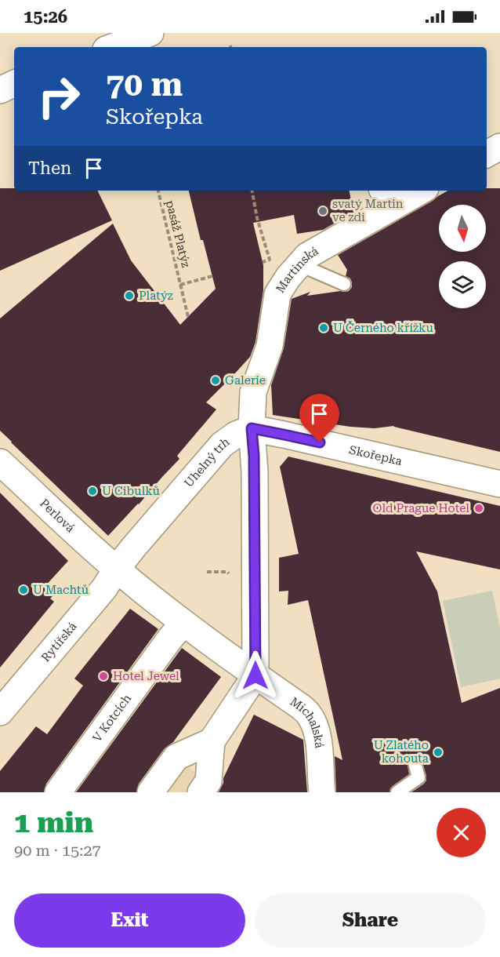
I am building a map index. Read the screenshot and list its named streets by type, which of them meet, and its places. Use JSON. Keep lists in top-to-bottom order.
{
  "streets": {
    "street": [
      "Martinská",
      "Skořepka",
      "Uhelný trh",
      "Perlová",
      "Rytířská",
      "V Kotcích",
      "Michalská"
    ],
    "path": ["pasáž Platýz"]
  },
  "crossings": [
    ["Martinská", "Skořepka"],
    ["Martinská", "Uhelný trh"],
    ["Skořepka", "Uhelný trh"],
    ["Uhelný trh", "Perlová"],
    ["Uhelný trh", "Rytířská"],
    ["Perlová", "Rytířská"]
  ],
  "places": [
    "svatý Martin ve zdi",
    "Platýz",
    "U Černého křížku",
    "Galerie",
    "U Cibulků",
    "Old Prague Hotel",
    "U Machtů",
    "Hotel Jewel",
    "U Zlatého kohouta"
  ],
  "north": "bottom",
  "page": {
    "status": "15:26",
    "turn": ["70 m", "Skořepka"],
    "then": "Then",
    "heading": ["1 min", "90 m · 15:27"],
    "buttons": ["Exit", "Share"]
  }
}
